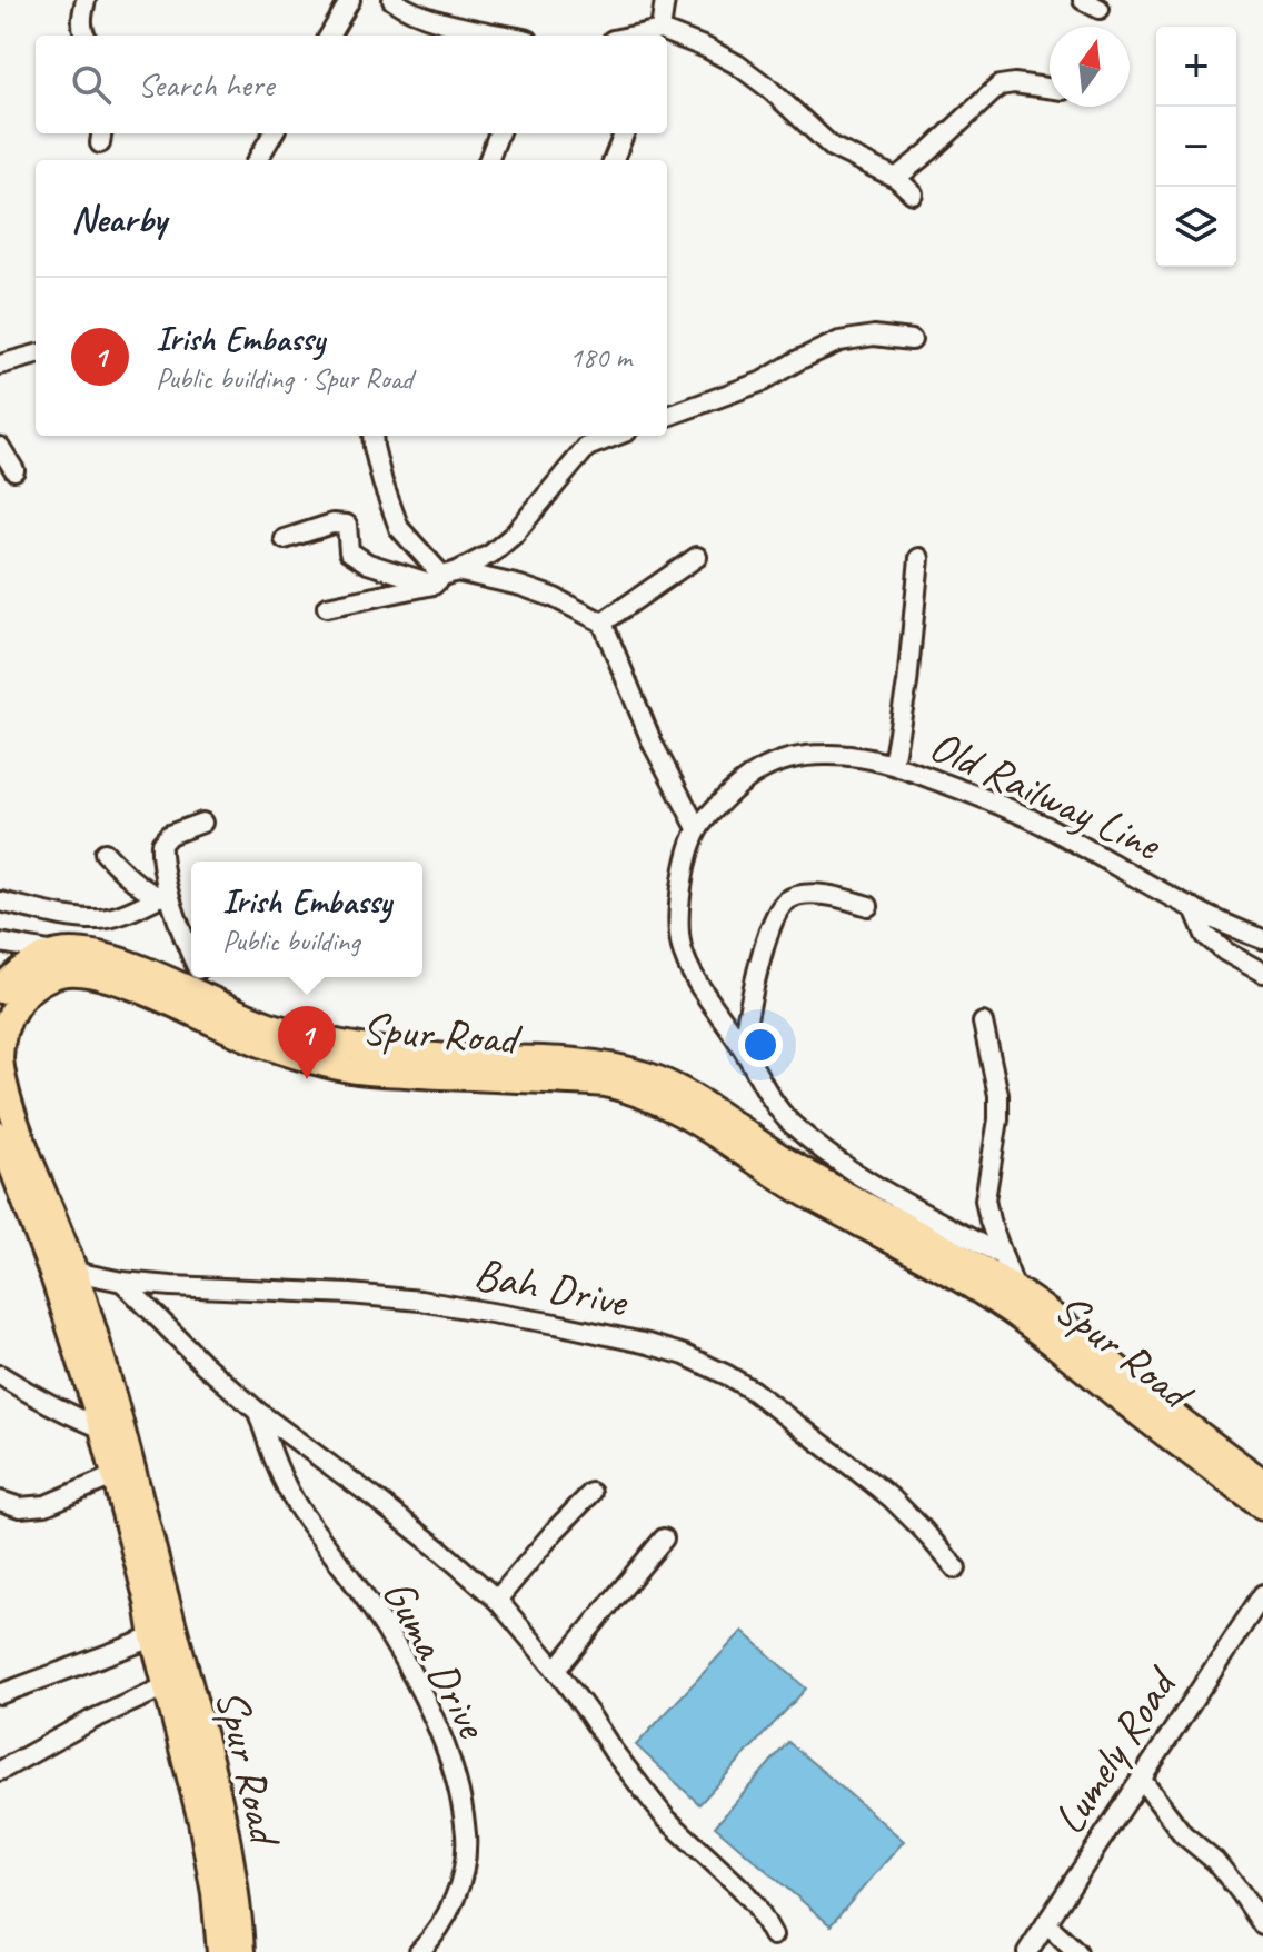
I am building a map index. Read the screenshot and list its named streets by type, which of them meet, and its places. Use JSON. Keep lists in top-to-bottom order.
{
  "streets": {
    "main road": ["Spur Road"],
    "street": [
      "Old Railway Line",
      "Bah Drive",
      "Guma Drive",
      "Lumely Road"
    ]
  },
  "crossings": [
    ["Spur Road", "Bah Drive"]
  ],
  "north": "top",
  "page": {
    "map_buttons": ["+", "−"],
    "search": "Search here",
    "heading": "Nearby",
    "list": [
      {
        "mark": "1",
        "name": "Irish Embassy",
        "note": "Public building · Spur Road",
        "value": "180 m"
      }
    ],
    "popup": ["Irish Embassy", "Public building"],
    "pins": "1"
  }
}
